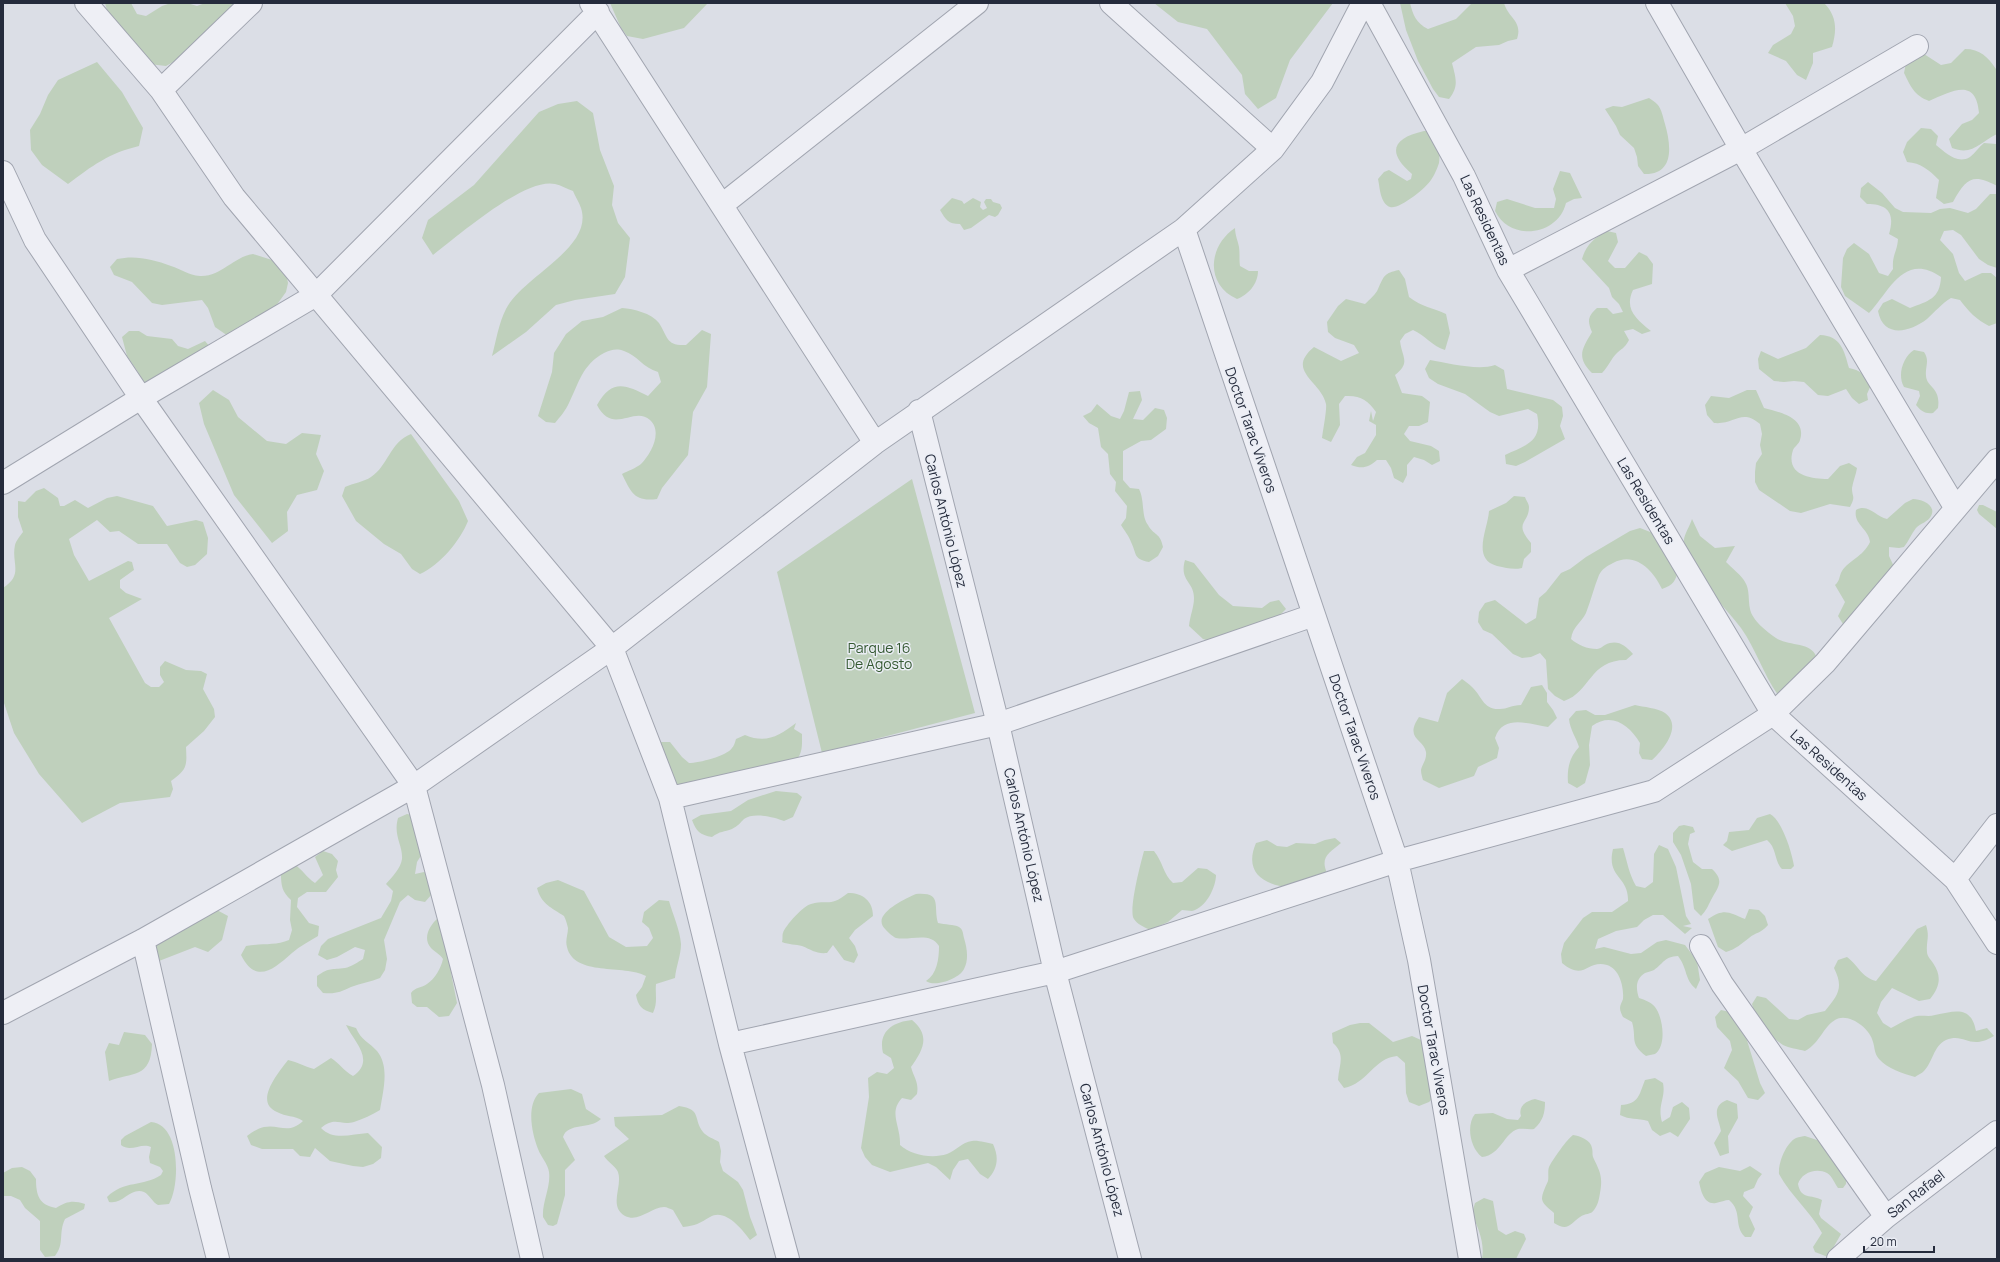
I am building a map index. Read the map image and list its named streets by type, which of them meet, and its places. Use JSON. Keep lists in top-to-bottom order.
{
  "streets": {
    "street": [
      "Las Residentas",
      "Doctor Tarac Viveros",
      "Carlos António López",
      "San Rafael"
    ]
  },
  "parks": ["Parque 16 De Agosto"],
  "scale_bar": "20 m"
}
